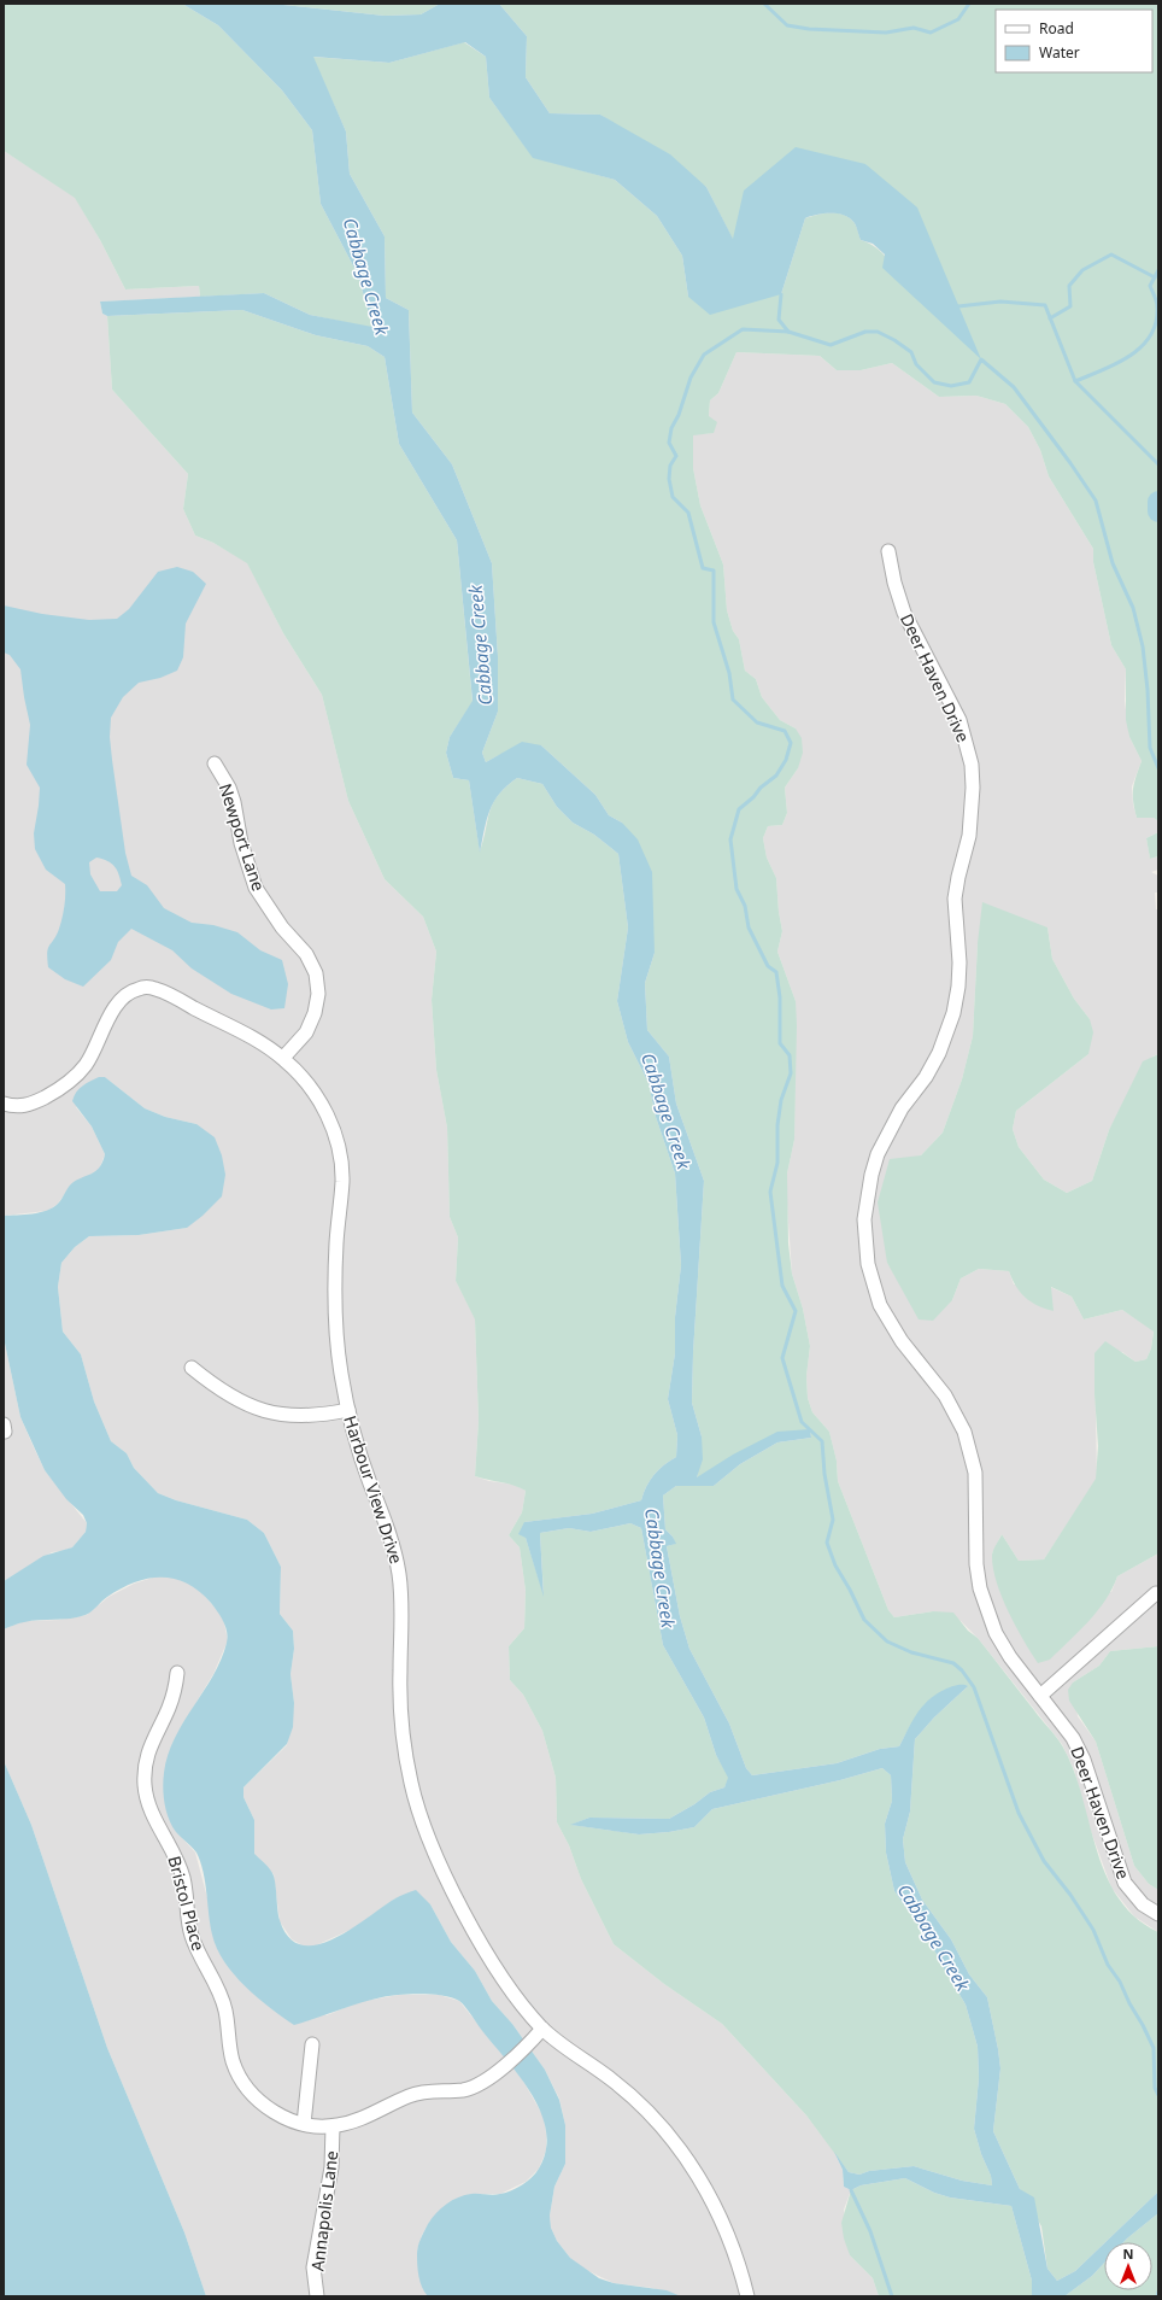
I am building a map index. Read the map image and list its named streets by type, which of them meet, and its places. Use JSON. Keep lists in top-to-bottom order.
{
  "streets": {
    "street": [
      "Deer Haven Drive",
      "Newport Lane",
      "Harbour View Drive",
      "Bristol Place",
      "Annapolis Lane"
    ]
  },
  "crossings": [
    ["Newport Lane", "Harbour View Drive"],
    ["Harbour View Drive", "Bristol Place"],
    ["Bristol Place", "Annapolis Lane"]
  ],
  "water": ["Cabbage Creek"],
  "legend": ["Road", "Water"],
  "north": "top"
}
